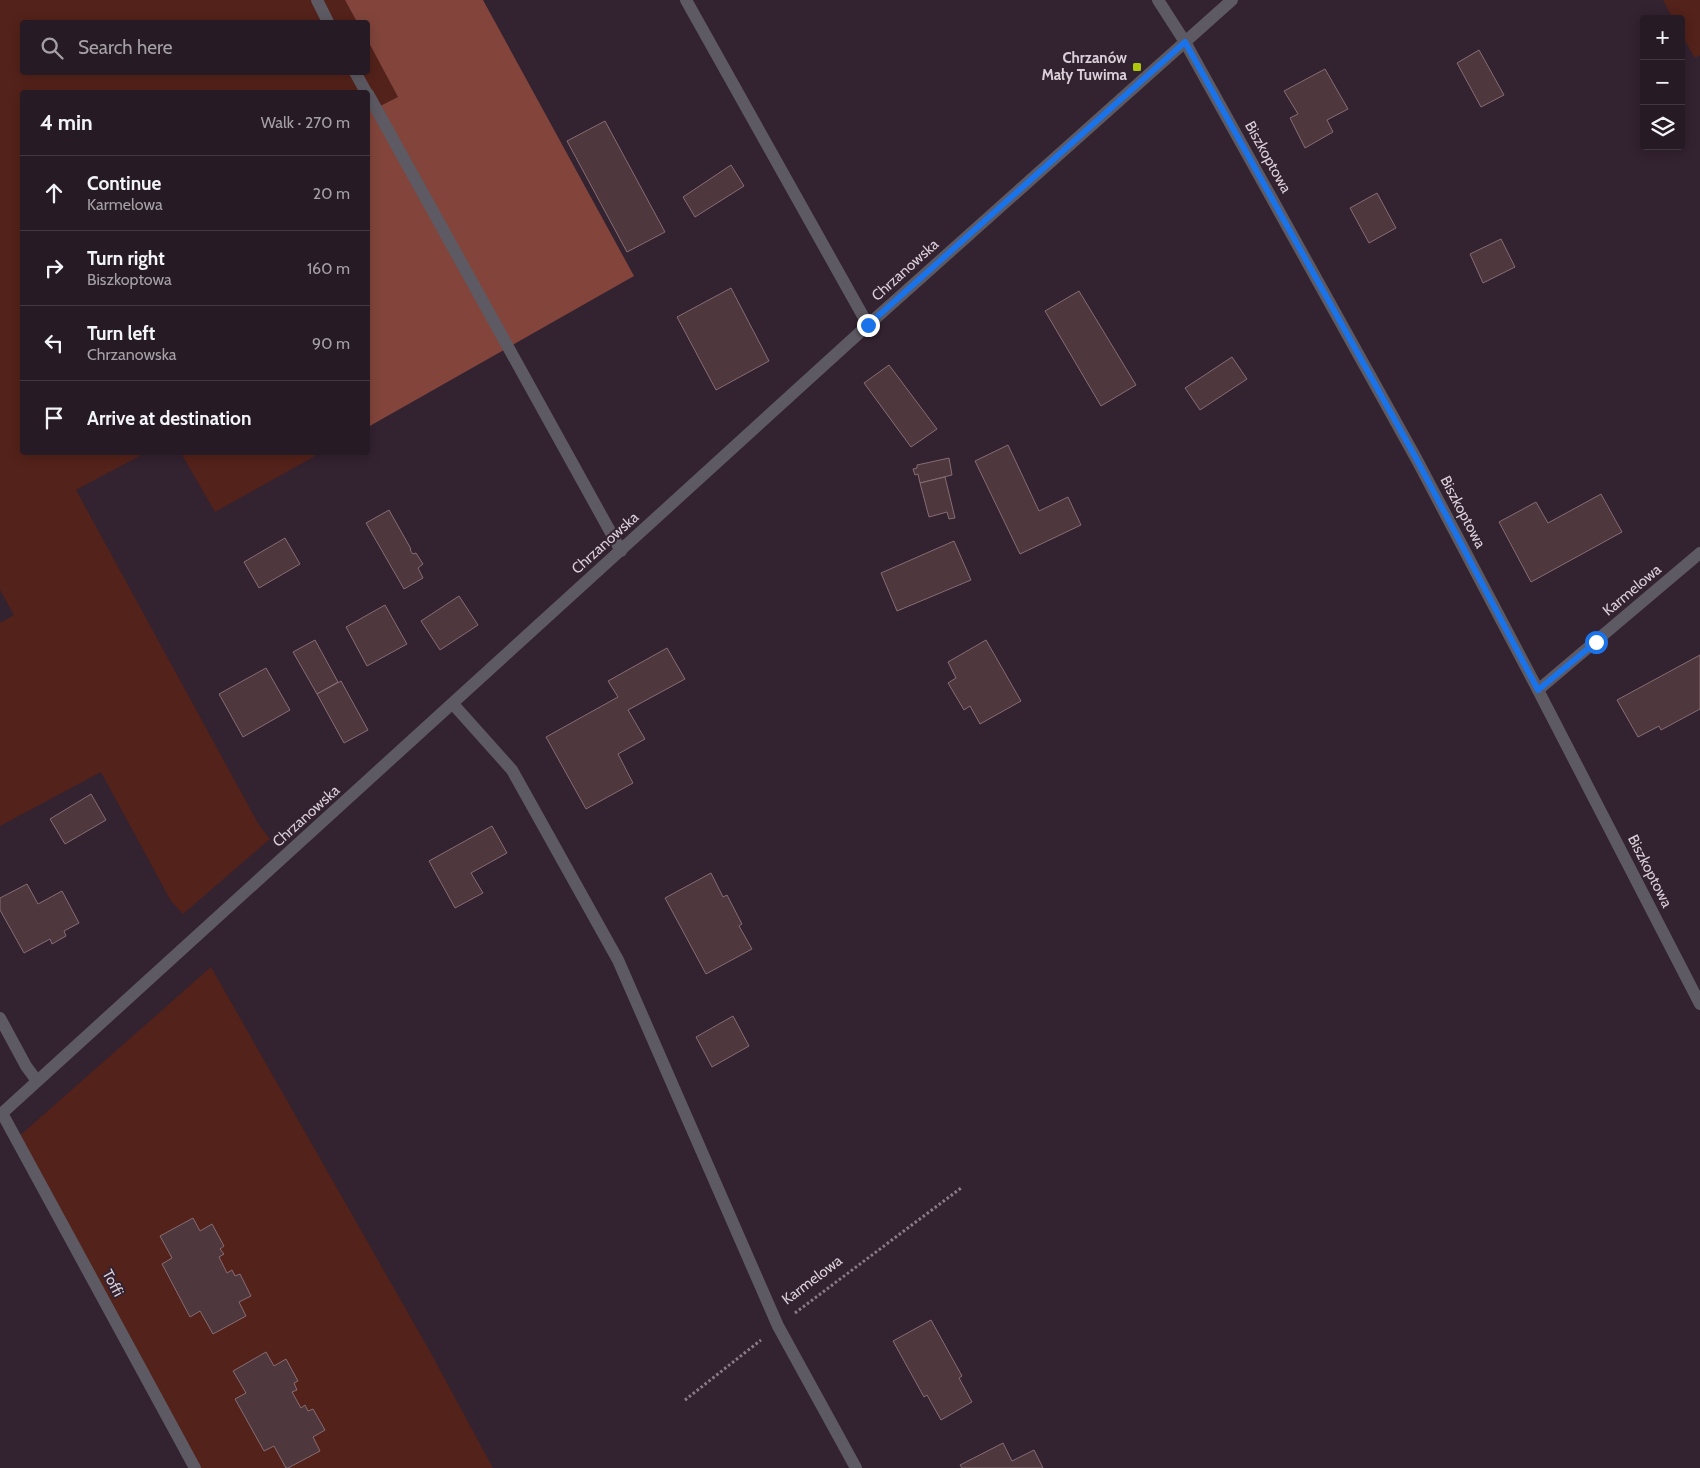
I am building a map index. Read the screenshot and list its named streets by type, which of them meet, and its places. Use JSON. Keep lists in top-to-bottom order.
{
  "streets": {
    "street": [
      "Biszkoptowa",
      "Chrzanowska",
      "Karmelowa",
      "Toffi"
    ]
  },
  "crossings": [
    ["Biszkoptowa", "Chrzanowska"],
    ["Biszkoptowa", "Karmelowa"],
    ["Chrzanowska", "Toffi"]
  ],
  "places": {
    "transit": ["Chrzanów Mały Tuwima"]
  },
  "page": {
    "map_buttons": ["+", "−"],
    "search": "Search here",
    "heading": ["4 min", "Walk · 270 m"],
    "list": [
      ["Continue", "Karmelowa", "20 m"],
      ["Turn right", "Biszkoptowa", "160 m"],
      ["Turn left", "Chrzanowska", "90 m"],
      "Arrive at destination"
    ]
  }
}
